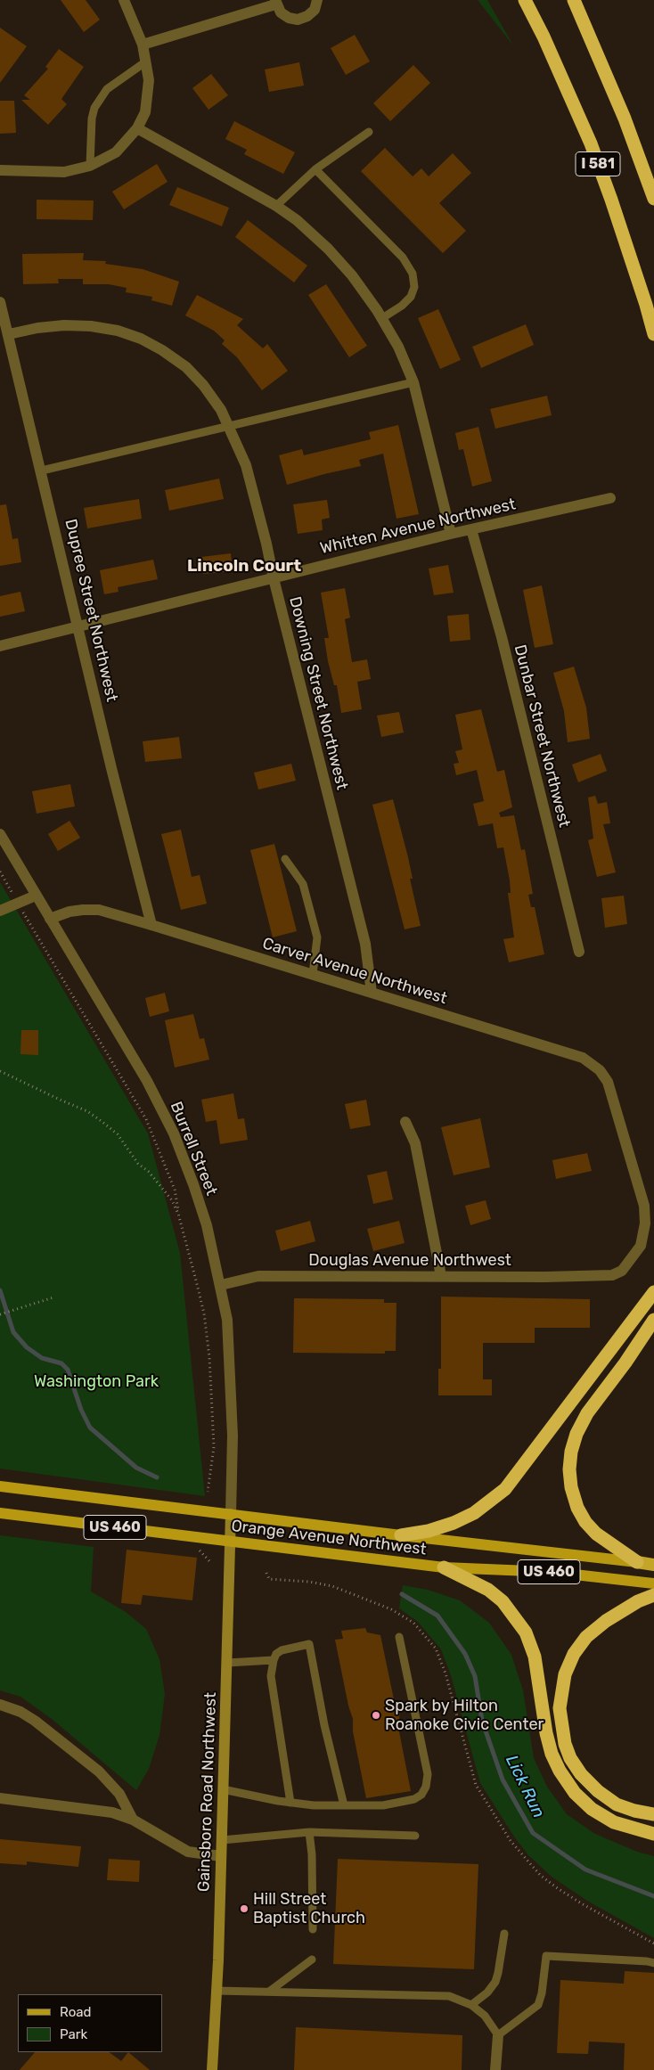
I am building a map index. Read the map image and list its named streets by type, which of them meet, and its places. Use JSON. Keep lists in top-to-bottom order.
{
  "streets": {
    "highway": ["I 581", "US 460"],
    "main road": ["Orange Avenue Northwest", "Gainsboro Road Northwest"],
    "street": [
      "Whitten Avenue Northwest",
      "Dupree Street Northwest",
      "Downing Street Northwest",
      "Dunbar Street Northwest",
      "Carver Avenue Northwest",
      "Burrell Street",
      "Douglas Avenue Northwest"
    ]
  },
  "crossings": [
    ["Whitten Avenue Northwest", "Dupree Street Northwest"],
    ["Whitten Avenue Northwest", "Downing Street Northwest"],
    ["Whitten Avenue Northwest", "Dunbar Street Northwest"],
    ["Dupree Street Northwest", "Downing Street Northwest"],
    ["Dupree Street Northwest", "Carver Avenue Northwest"],
    ["Downing Street Northwest", "Carver Avenue Northwest"],
    ["Carver Avenue Northwest", "Burrell Street"],
    ["Carver Avenue Northwest", "Douglas Avenue Northwest"],
    ["Burrell Street", "Douglas Avenue Northwest"],
    ["Burrell Street", "Orange Avenue Northwest"],
    ["Burrell Street", "Gainsboro Road Northwest"],
    ["US 460", "Orange Avenue Northwest"],
    ["Orange Avenue Northwest", "Gainsboro Road Northwest"]
  ],
  "districts": ["Lincoln Court"],
  "water": ["Lick Run"],
  "parks": ["Washington Park"],
  "places": ["Spark by Hilton Roanoke Civic Center", "Hill Street Baptist Church"],
  "legend": ["Road", "Park"]
}
